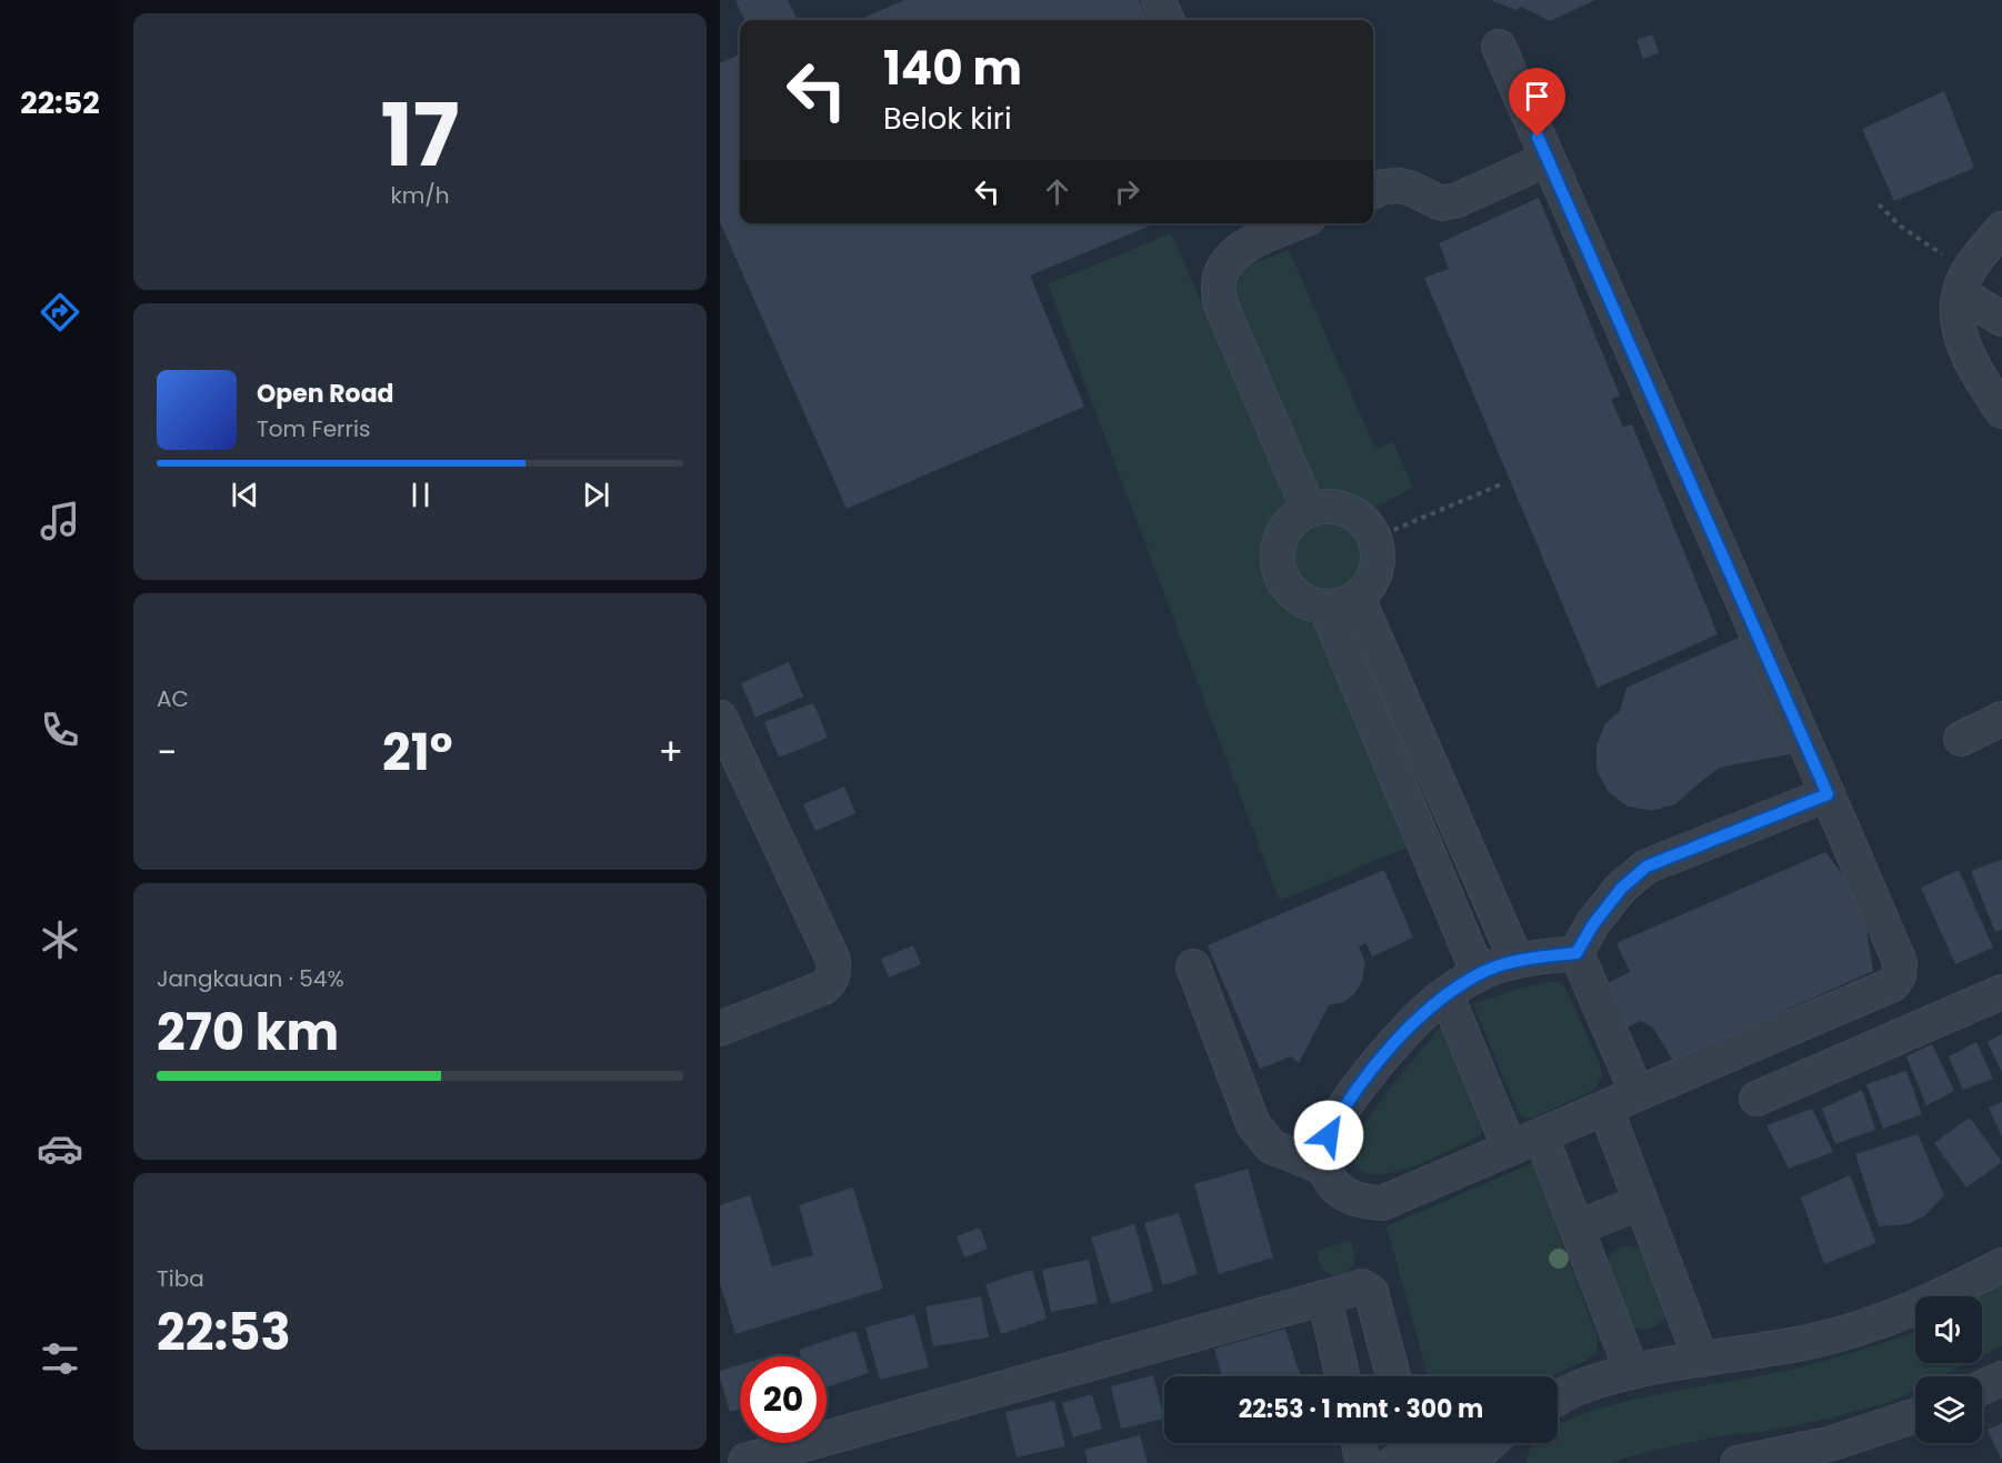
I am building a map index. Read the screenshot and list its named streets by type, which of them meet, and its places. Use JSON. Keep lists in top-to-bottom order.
{
  "page": {
    "tabs": "22:52",
    "tile": [
      ["17", "km/h"],
      "AC",
      ["Jangkauan · 54%", "270 km"],
      ["Tiba", "22:53"]
    ],
    "turn": ["140 m", "Belok kiri"],
    "song": ["Open Road", "Tom Ferris"],
    "heat": ["−", "21°", "+"],
    "limit": "20",
    "trip": "22:53 · 1 mnt · 300 m"
  }
}
